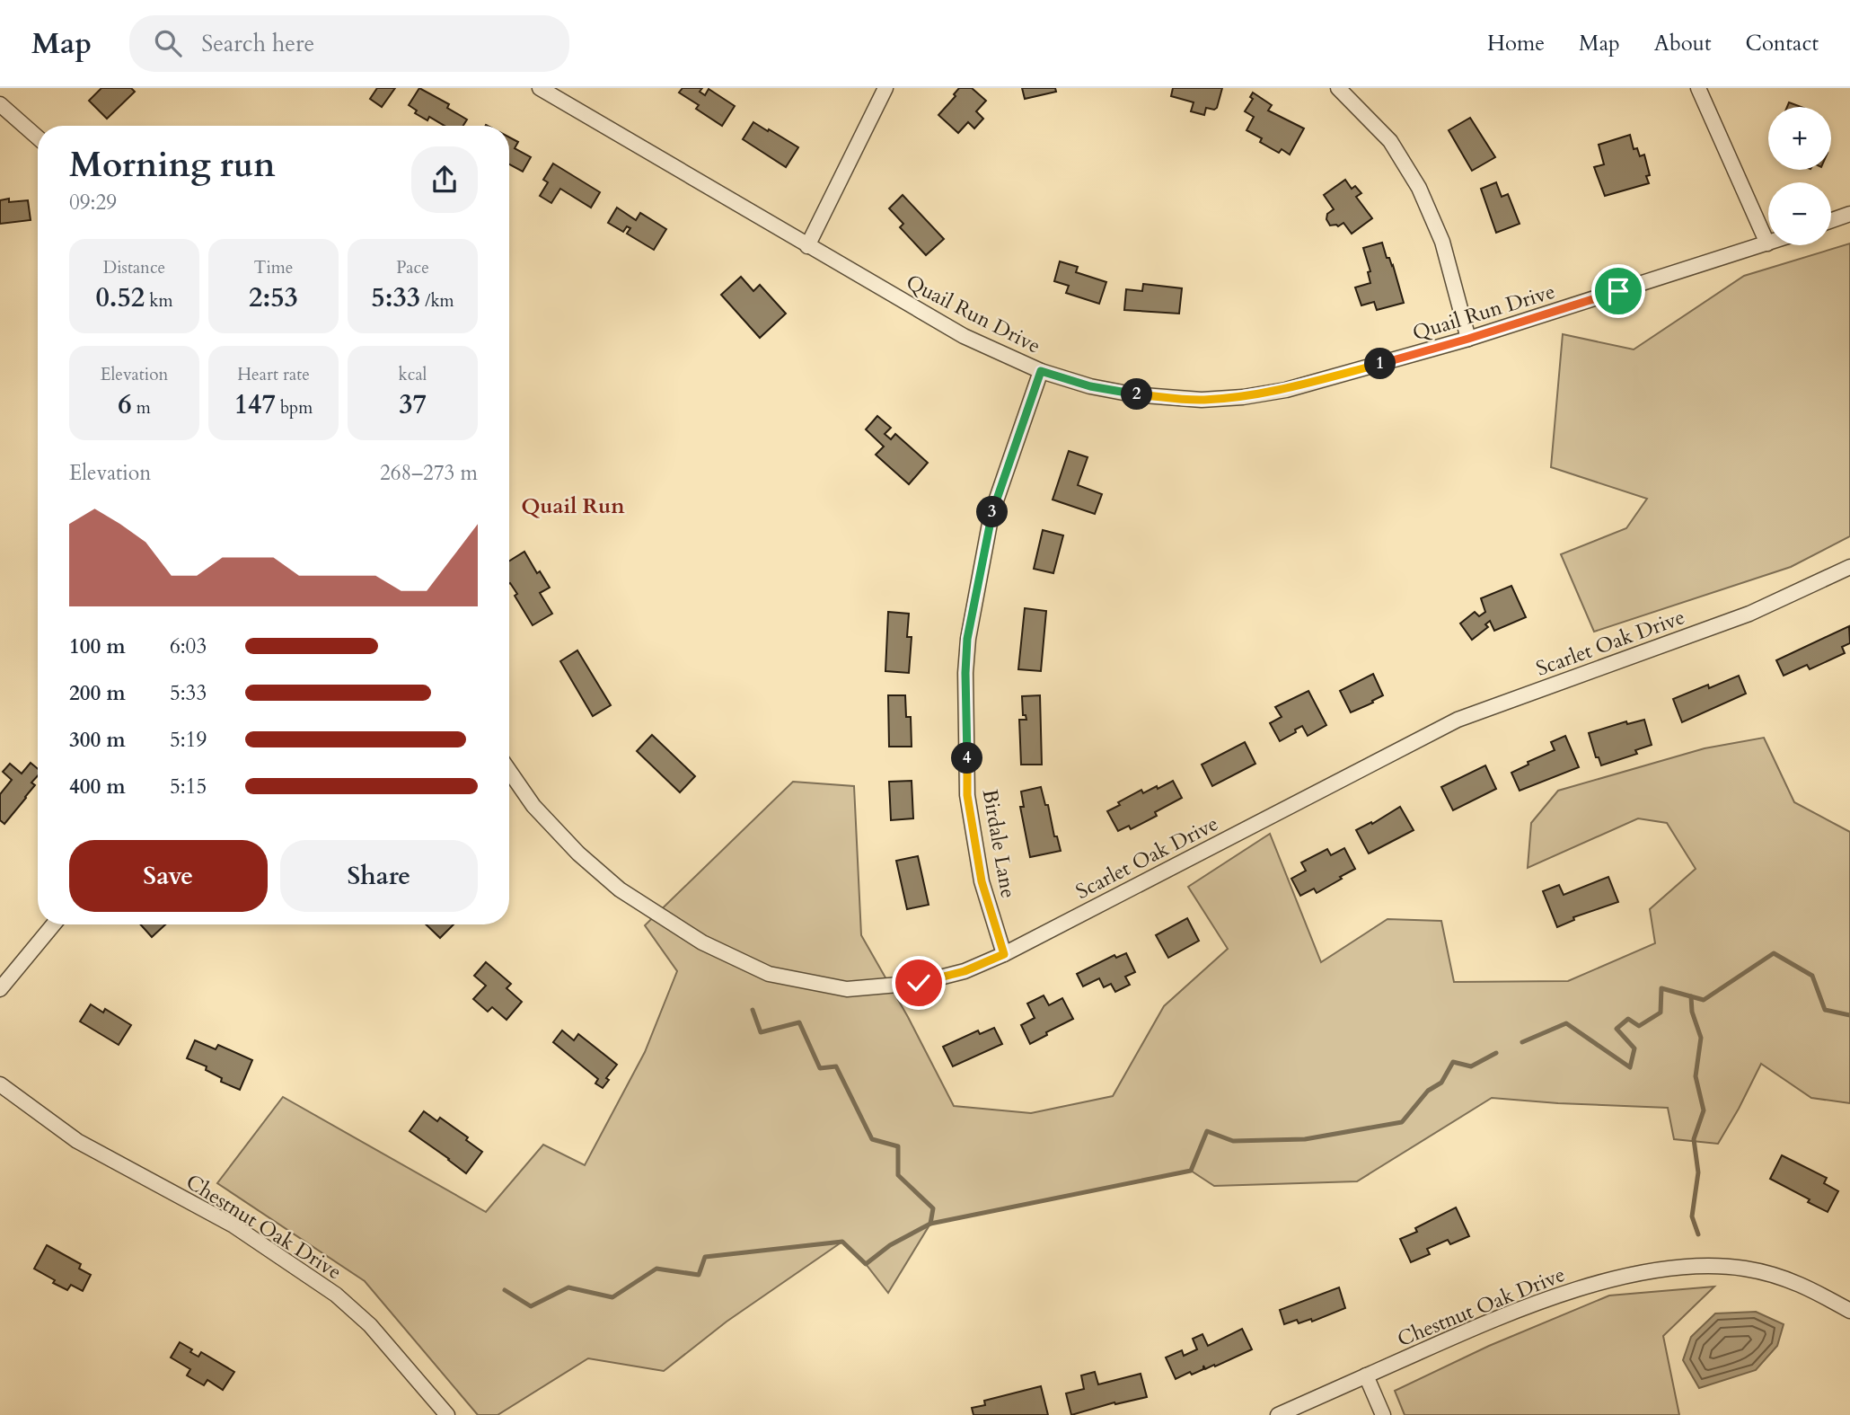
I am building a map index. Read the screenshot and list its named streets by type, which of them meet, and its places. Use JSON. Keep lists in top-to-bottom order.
{
  "streets": {
    "street": [
      "Quail Run Drive",
      "Scarlet Oak Drive",
      "Birdale Lane",
      "Chestnut Oak Drive"
    ]
  },
  "crossings": [
    ["Quail Run Drive", "Birdale Lane"],
    ["Scarlet Oak Drive", "Birdale Lane"]
  ],
  "districts": ["Quail Run"],
  "page": {
    "header": "Map",
    "search": "Search here",
    "nav": [
      "Home",
      "Map",
      "About",
      "Contact"
    ],
    "map_buttons": ["+", "−"],
    "heading": ["Morning run", "09:29"],
    "stats": [
      ["Distance", "0.52 km"],
      ["Time", "2:53"],
      ["Pace", "5:33 /km"],
      ["Elevation", "6 m"],
      ["Heart rate", "147 bpm"],
      ["kcal", "37"]
    ],
    "pins": [
      "1",
      "2",
      "3",
      "4"
    ],
    "chart": ["Elevation", "268–273 m"],
    "list": [
      {
        "name": "100 m",
        "note": "6:03"
      },
      {
        "name": "200 m",
        "note": "5:33"
      },
      {
        "name": "300 m",
        "note": "5:19"
      },
      {
        "name": "400 m",
        "note": "5:15"
      }
    ],
    "buttons": ["Save", "Share"]
  }
}
